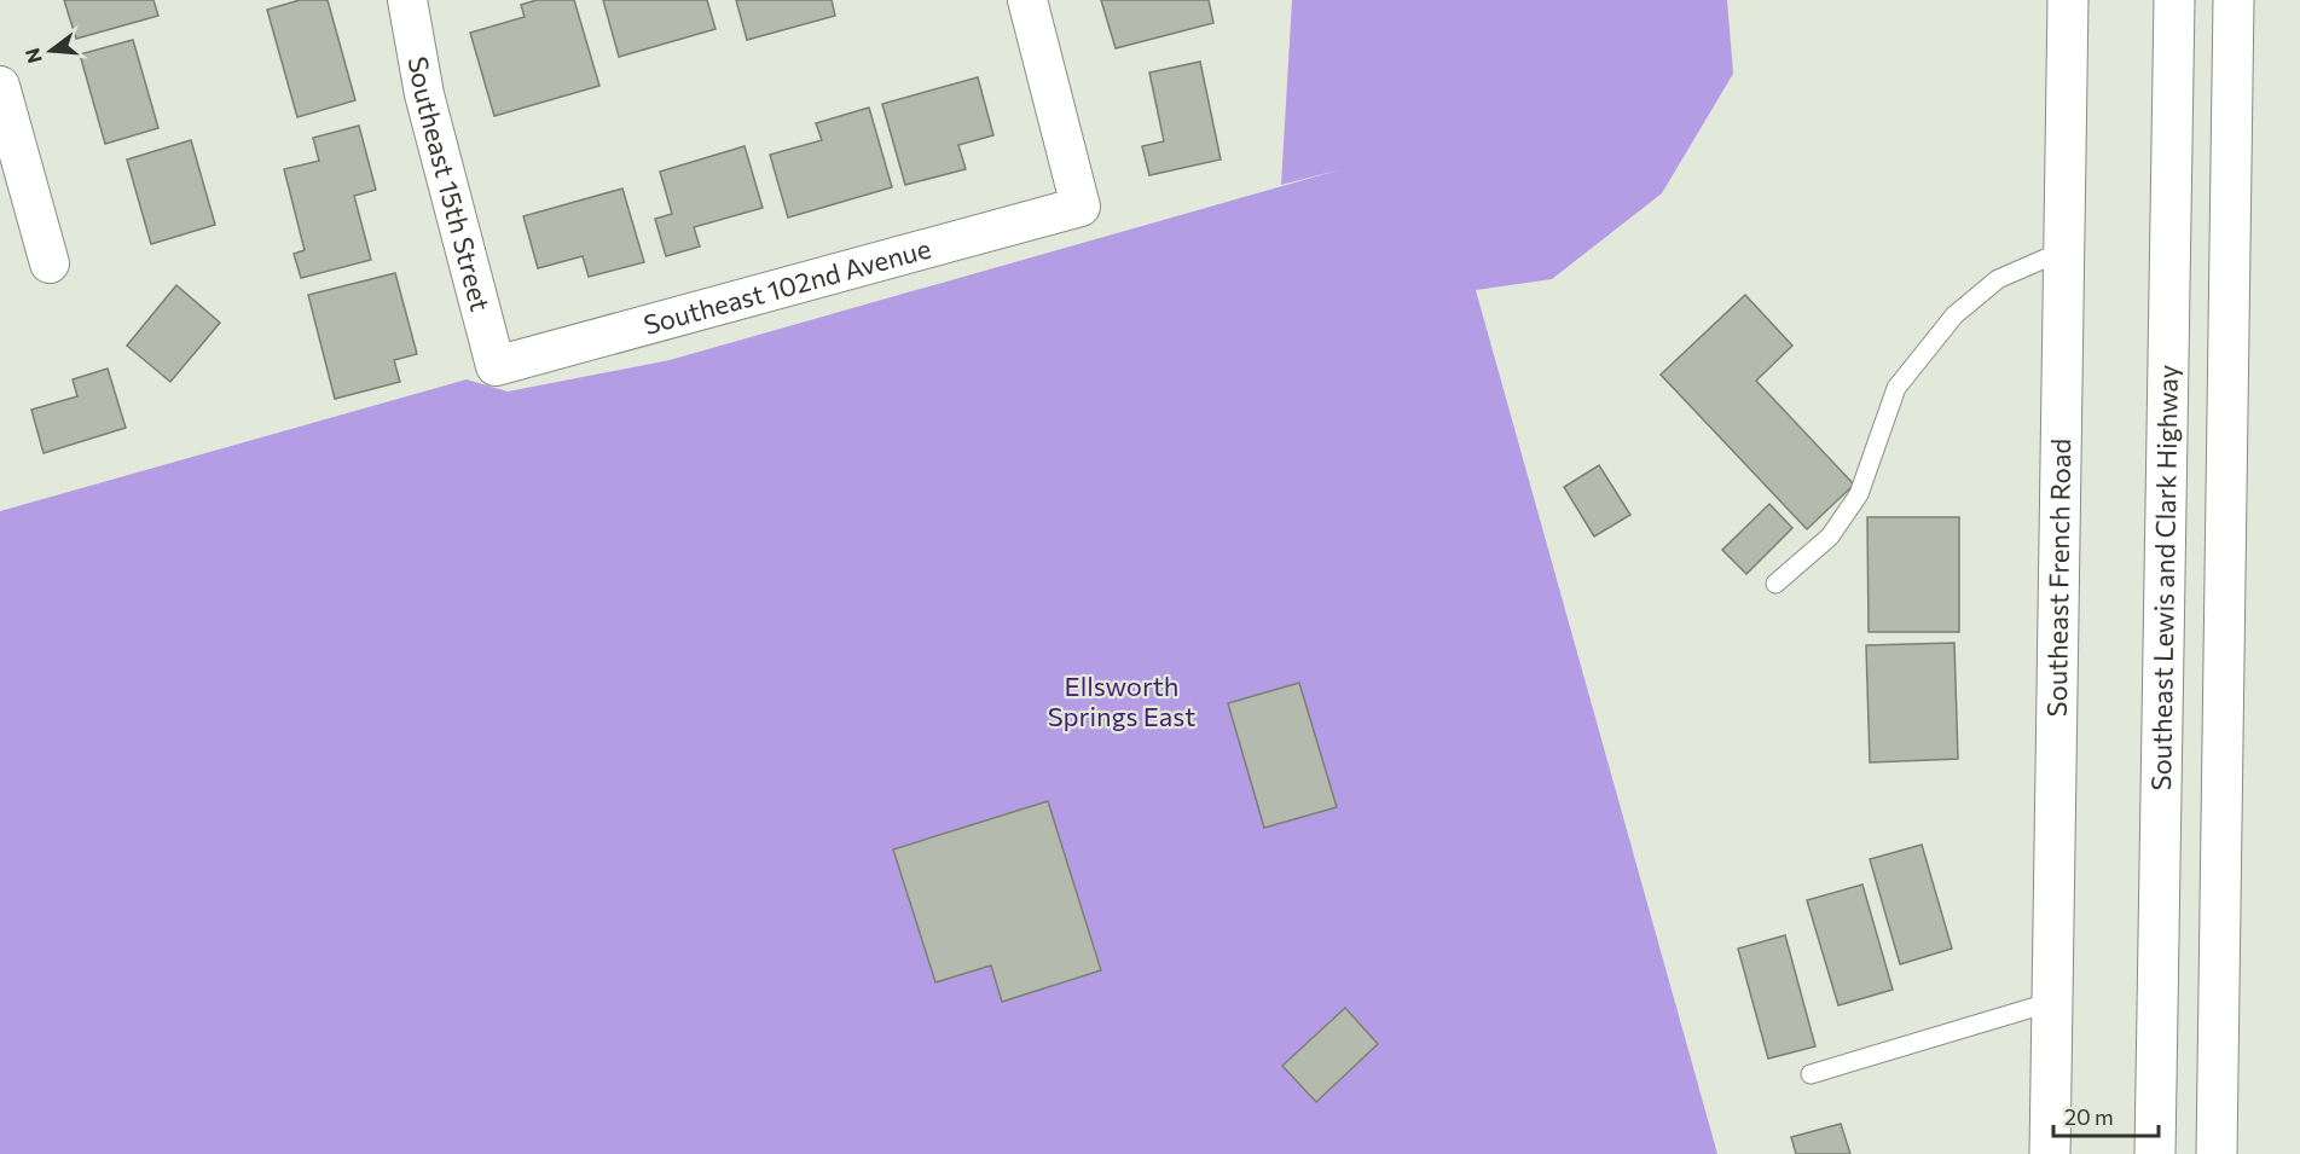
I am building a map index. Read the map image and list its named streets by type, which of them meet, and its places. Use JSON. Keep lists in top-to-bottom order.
{
  "streets": {
    "main road": ["Southeast French Road", "Southeast Lewis and Clark Highway"],
    "street": ["Southeast 15th Street", "Southeast 102nd Avenue"]
  },
  "crossings": [
    ["Southeast 15th Street", "Southeast 102nd Avenue"]
  ],
  "parks": ["Ellsworth Springs East"],
  "scale_bar": "20 m",
  "north": "left"
}
